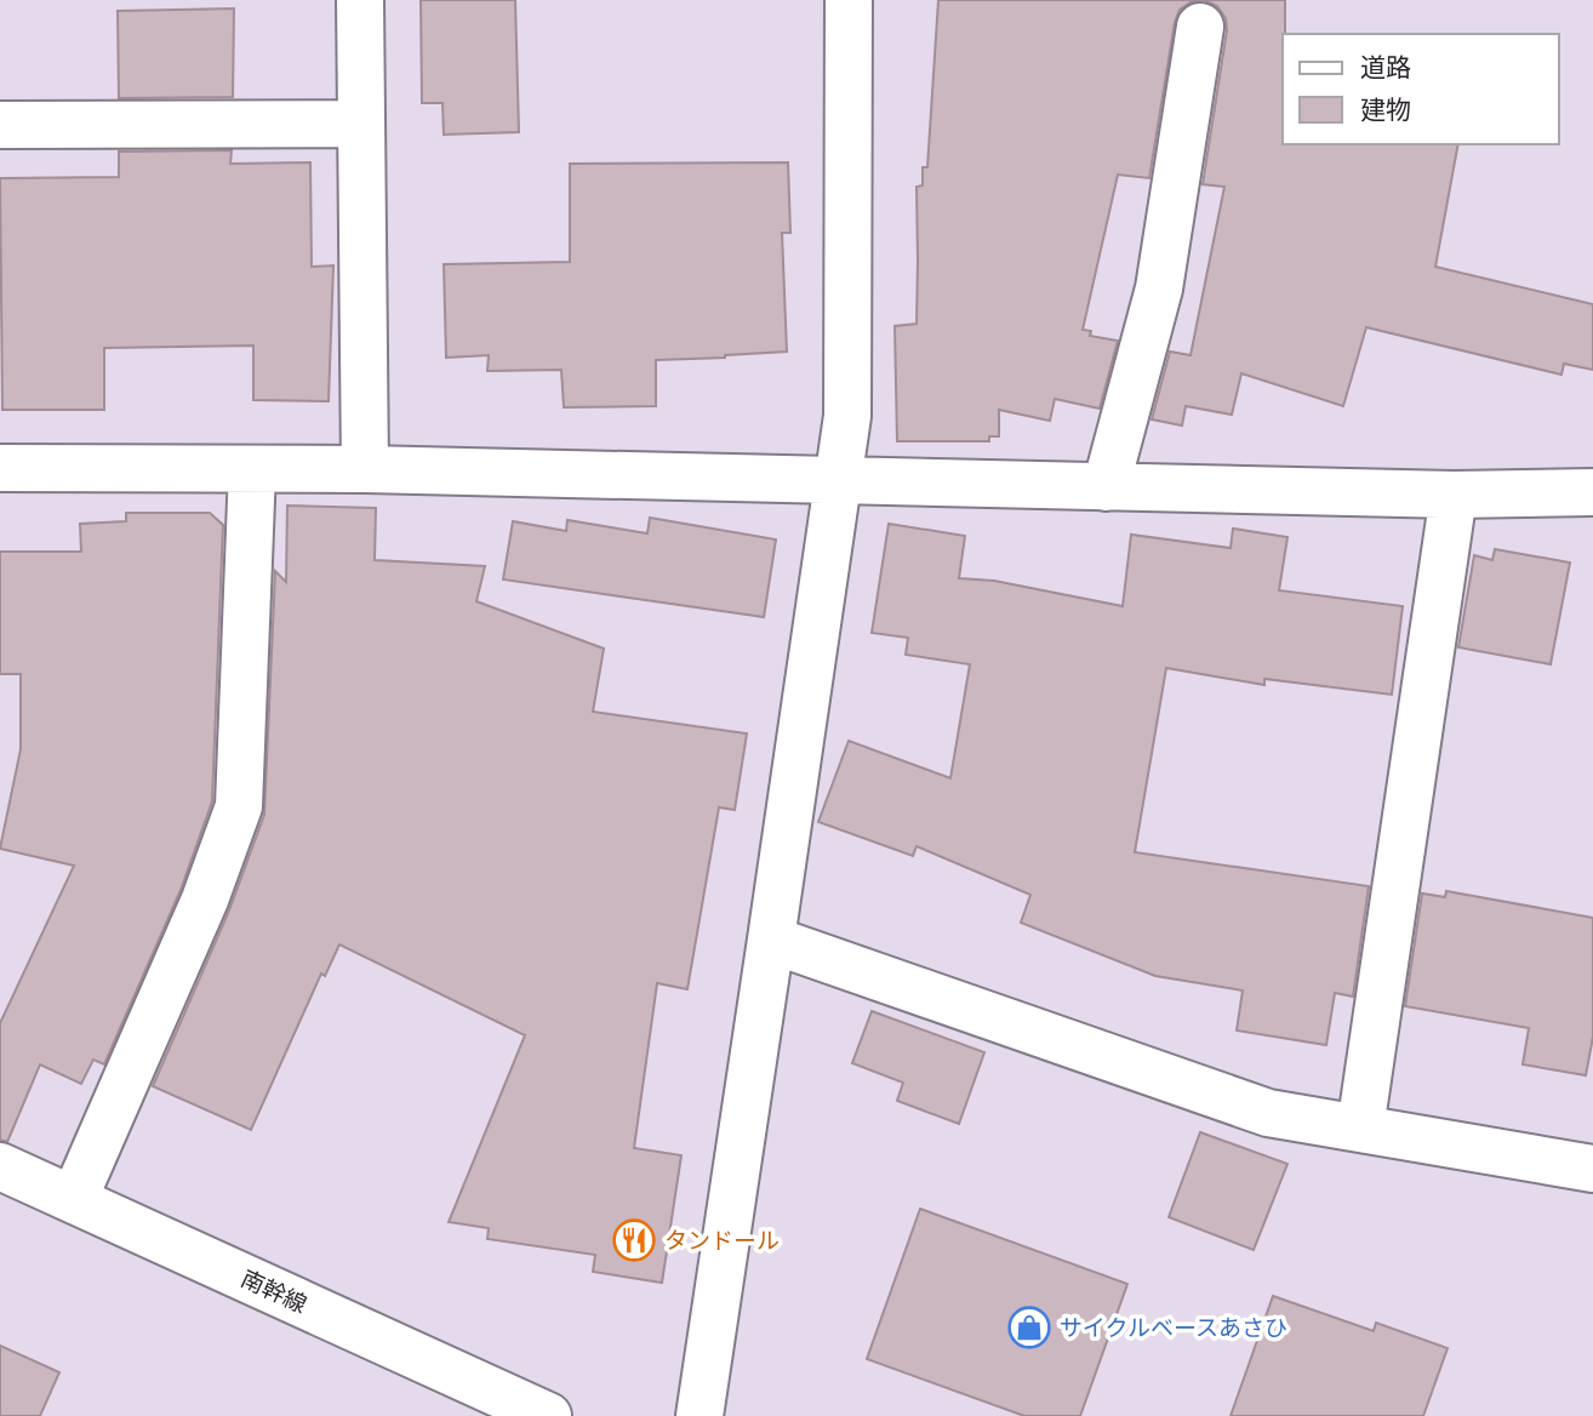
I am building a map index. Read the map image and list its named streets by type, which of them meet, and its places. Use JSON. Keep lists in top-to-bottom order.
{
  "streets": {
    "street": ["南幹線"]
  },
  "places": {
    "restaurant": ["タンドール"],
    "shop": ["サイクルベースあさひ"]
  },
  "legend": ["道路", "建物"]
}
